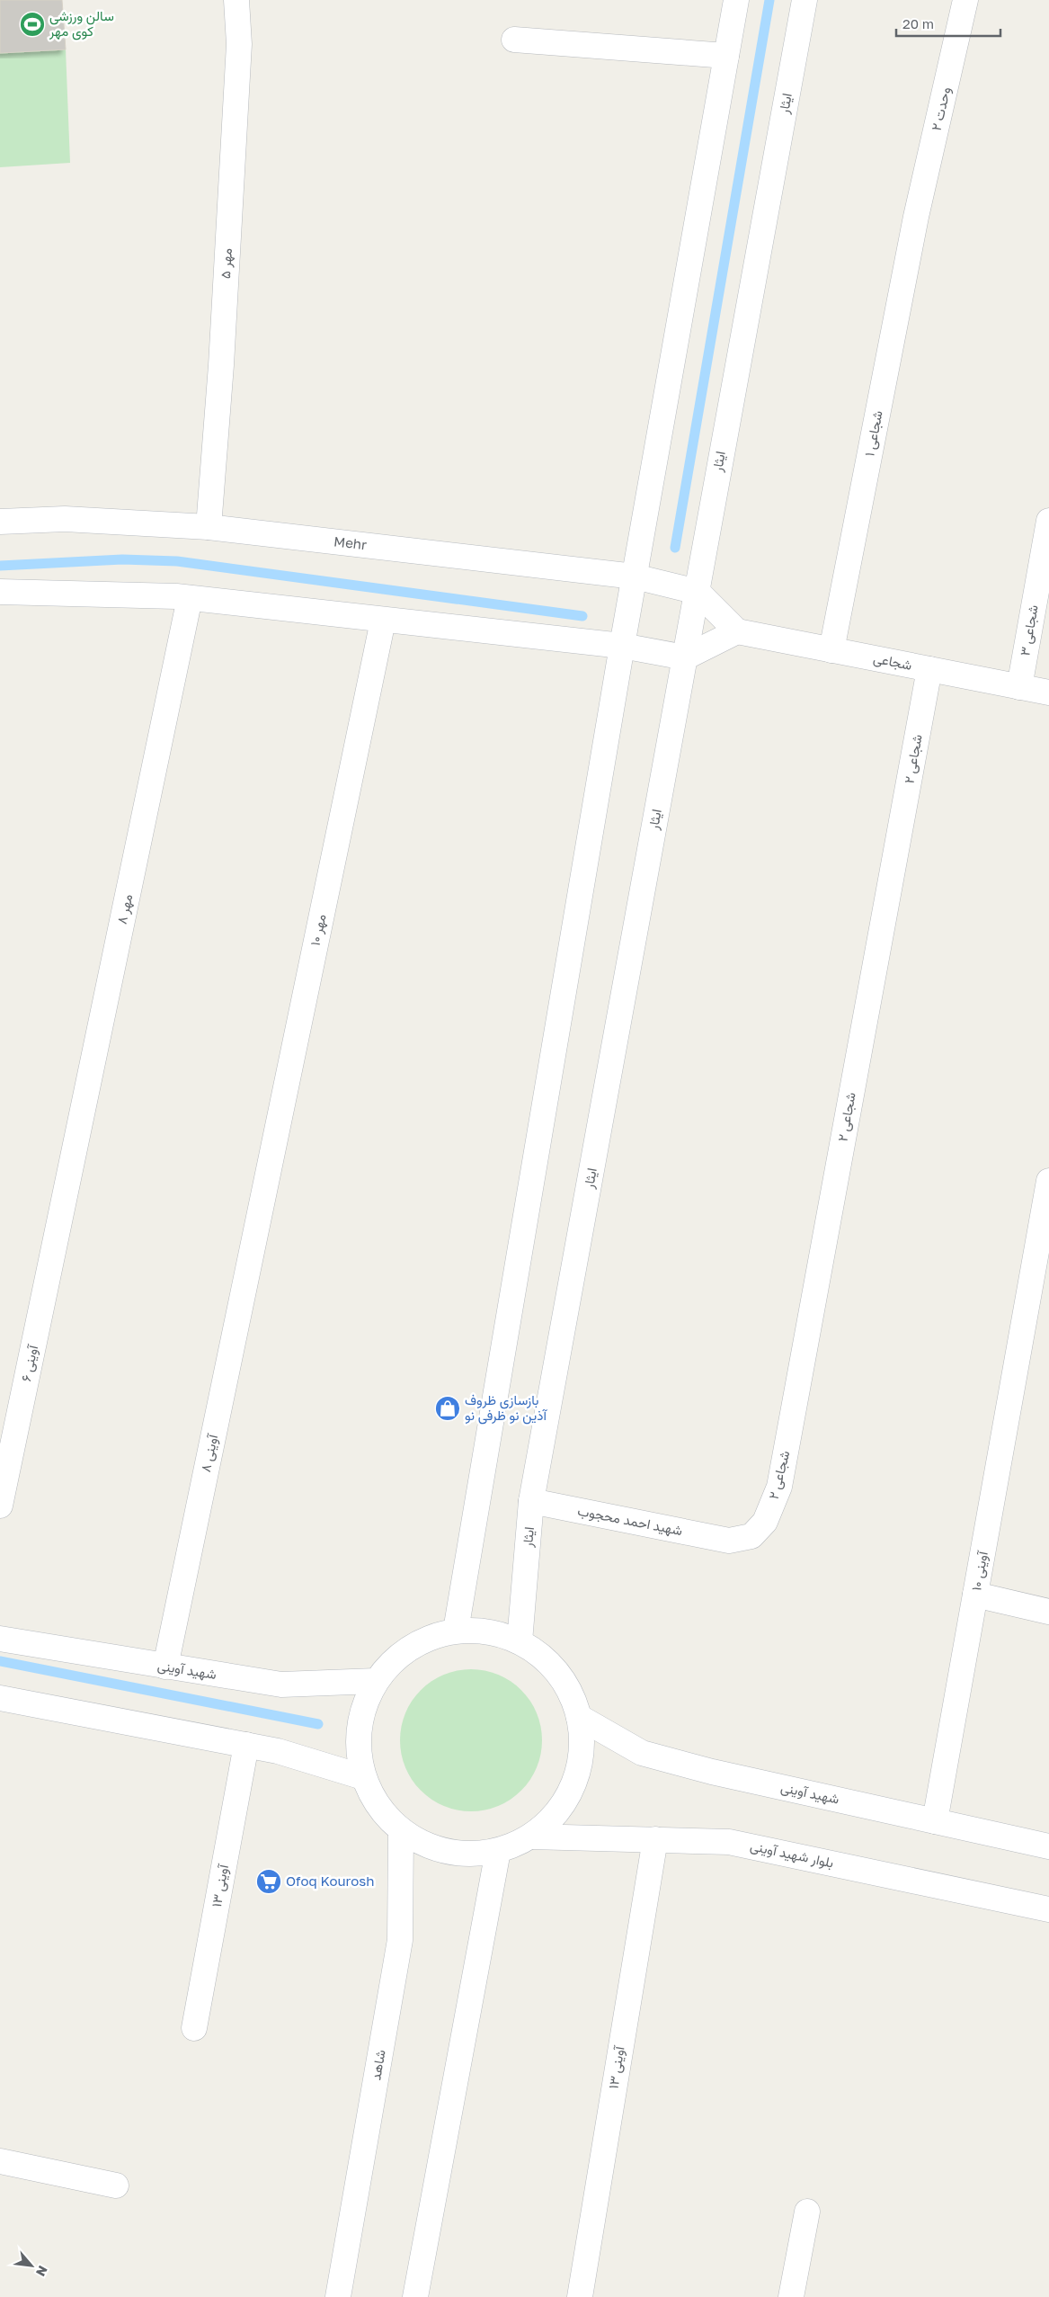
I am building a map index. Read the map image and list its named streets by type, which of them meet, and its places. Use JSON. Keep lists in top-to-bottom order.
{
  "streets": {
    "street": [
      "ایثار",
      "وحدت ۲",
      "مهر ۵",
      "شجاعی ۱",
      "Mehr",
      "شجاعی ۳",
      "شجاعی",
      "شجاعی ۲",
      "مهر ۸",
      "مهر ۱۰",
      "۶ آوینی",
      "۸ آوینی",
      "شهید احمد محجوب",
      "۱۰ آوینی",
      "شهید آوینی",
      "بلوار شهید آوینی",
      "۱۳ آوینی",
      "شاهد",
      "آوینی ۱۳"
    ]
  },
  "crossings": [
    ["ایثار", "Mehr"],
    ["ایثار", "شهید احمد محجوب"],
    ["وحدت ۲", "شجاعی ۱"],
    ["مهر ۵", "Mehr"],
    ["شجاعی ۱", "شجاعی"],
    ["شجاعی ۳", "شجاعی"],
    ["شجاعی", "شجاعی ۲"],
    ["شجاعی ۲", "شهید احمد محجوب"],
    ["مهر ۸", "۶ آوینی"],
    ["مهر ۱۰", "۸ آوینی"],
    ["۸ آوینی", "شهید آوینی"],
    ["۱۰ آوینی", "شهید آوینی"],
    ["بلوار شهید آوینی", "آوینی ۱۳"]
  ],
  "places": {
    "sports": ["سالن ورزشی کوی مهر"],
    "shop": ["بازسازی ظروف آذین نو ظرفی نو"],
    "supermarket": ["Ofoq Kourosh"]
  },
  "scale_bar": "20 m",
  "north": "bottom right"
}
